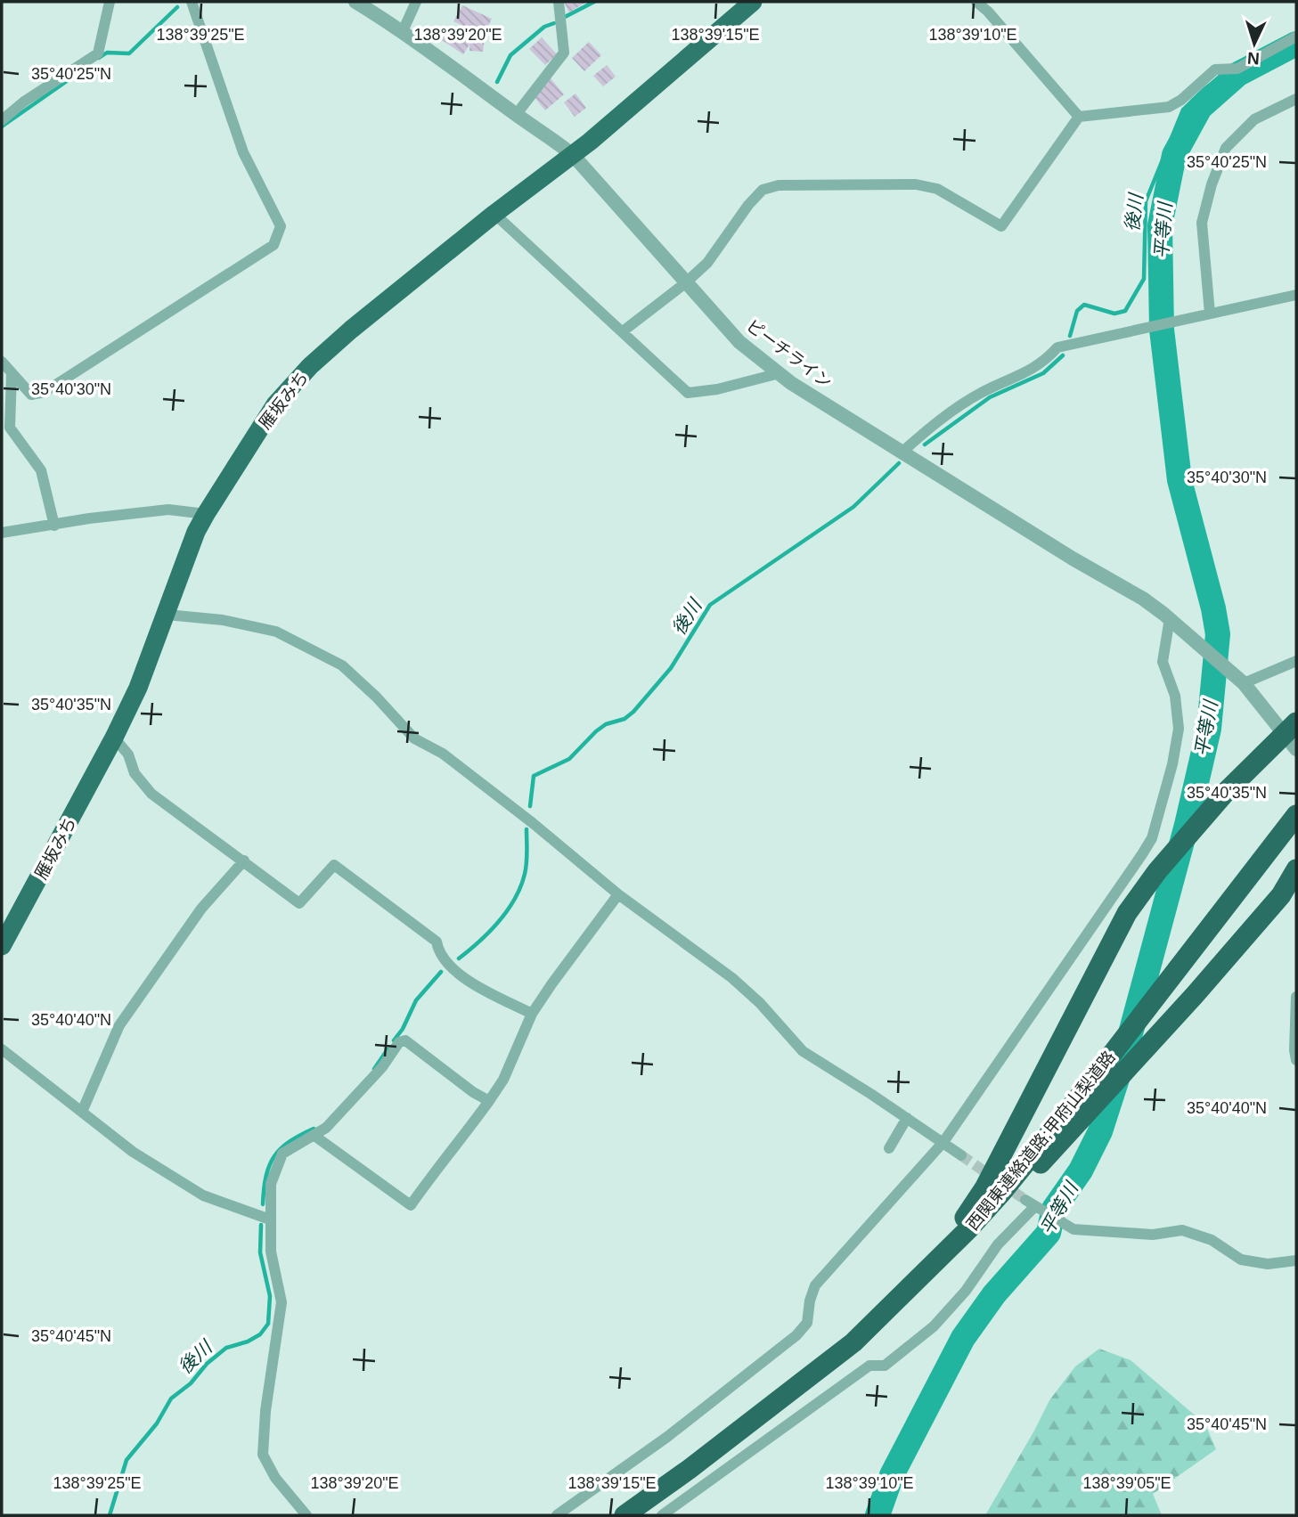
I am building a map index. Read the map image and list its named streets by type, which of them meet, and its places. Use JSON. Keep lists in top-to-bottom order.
{
  "streets": {
    "highway": ["雁坂みち", "西関東連絡道路;甲府山梨道路"],
    "street": ["ピーチライン"]
  },
  "crossings": [
    ["ピーチライン", "雁坂みち"]
  ],
  "water": ["後川", "平等川"],
  "north": "bottom",
  "coordinates": [
    "138°39'25\"E",
    "138°39'20\"E",
    "138°39'15\"E",
    "138°39'10\"E",
    "35°40'25\"N",
    "35°40'30\"N",
    "35°40'35\"N",
    "35°40'40\"N",
    "35°40'45\"N",
    "138°39'05\"E"
  ]
}
